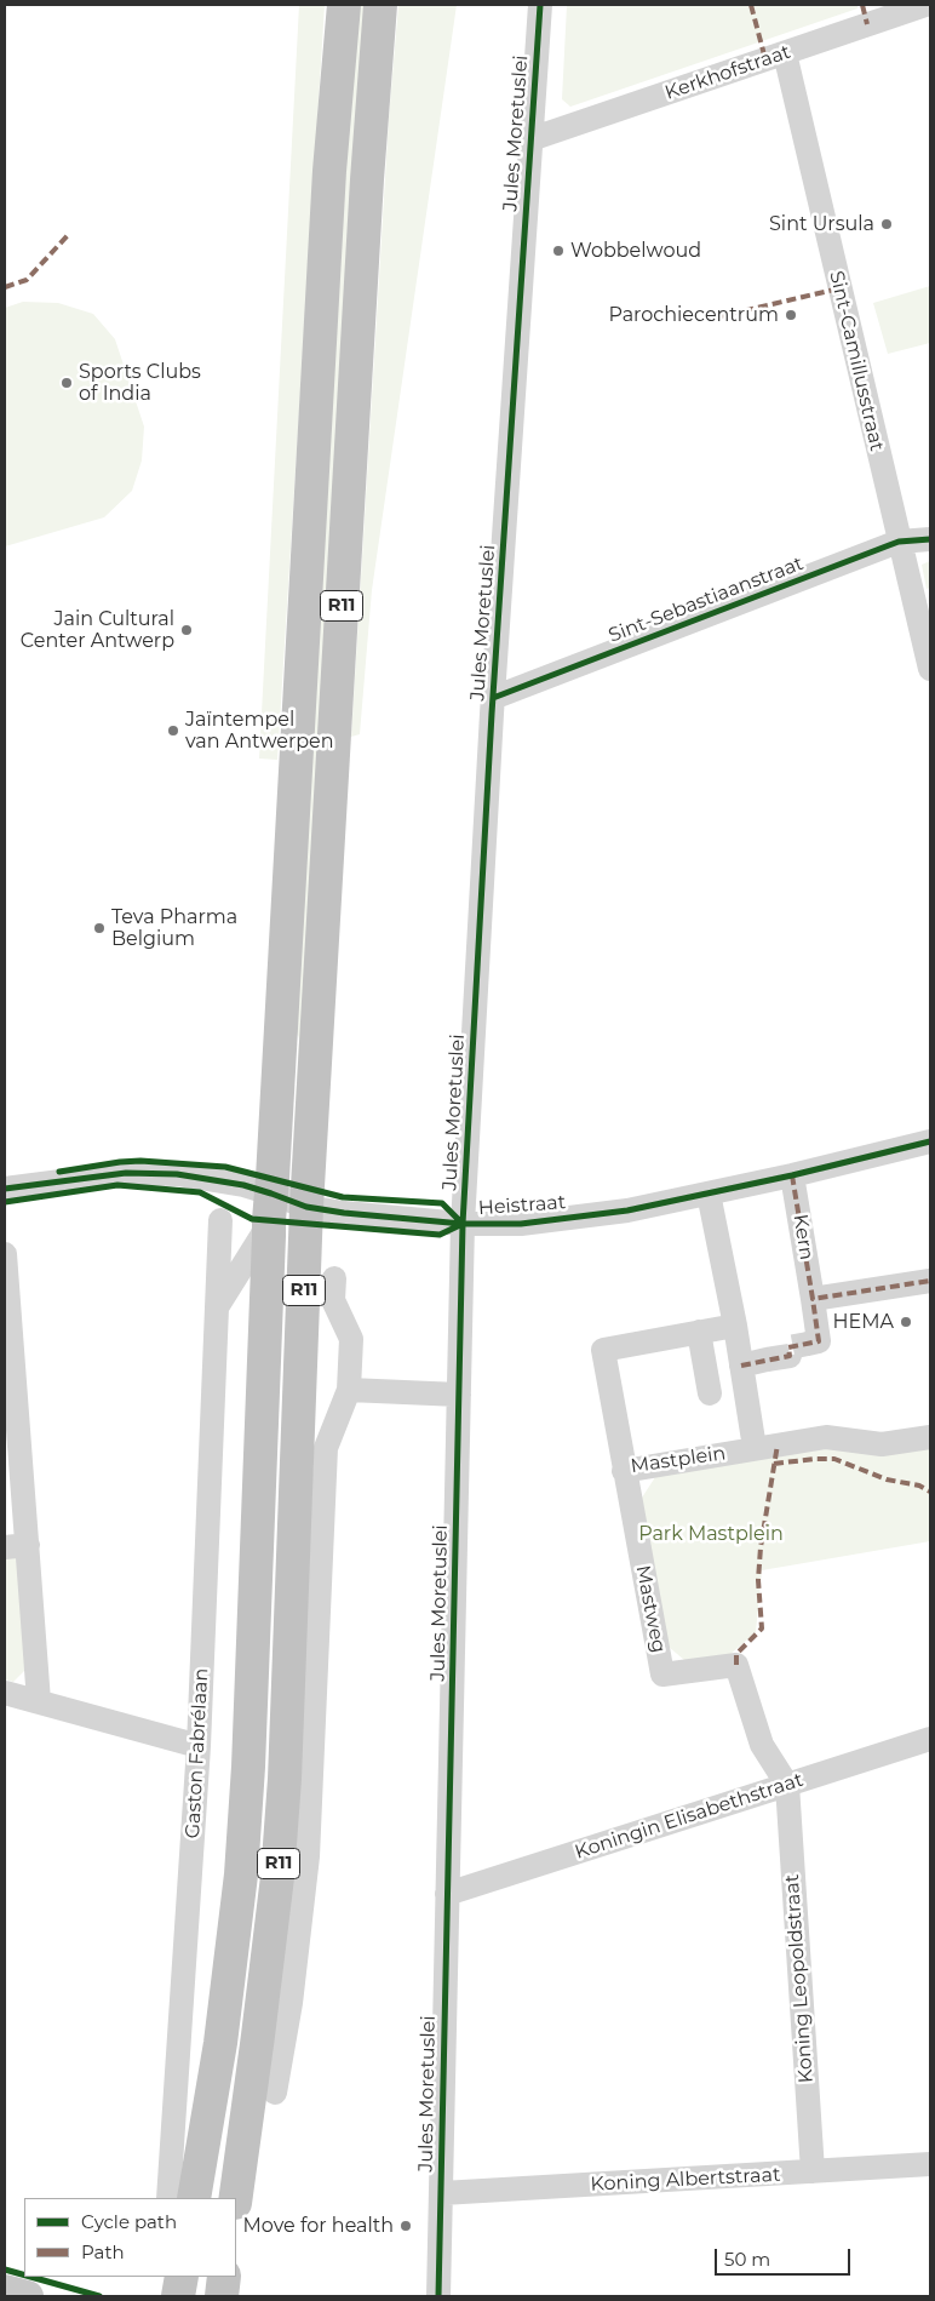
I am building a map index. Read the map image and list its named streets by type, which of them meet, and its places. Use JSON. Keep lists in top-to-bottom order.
{
  "streets": {
    "highway": ["R11"],
    "street": [
      "Kerkhofstraat",
      "Jules Moretuslei",
      "Sint-Camillusstraat",
      "Sint-Sebastiaanstraat",
      "Heistraat",
      "Kern",
      "Mastplein",
      "Mastweg",
      "Gaston Fabrélaan",
      "Koningin Elisabethstraat",
      "Koning Leopoldstraat",
      "Koning Albertstraat"
    ]
  },
  "crossings": [
    ["Kerkhofstraat", "Jules Moretuslei"],
    ["Kerkhofstraat", "Sint-Camillusstraat"],
    ["Jules Moretuslei", "Sint-Sebastiaanstraat"],
    ["Jules Moretuslei", "Heistraat"],
    ["Jules Moretuslei", "Koningin Elisabethstraat"],
    ["Jules Moretuslei", "Koning Albertstraat"],
    ["Sint-Camillusstraat", "Sint-Sebastiaanstraat"],
    ["R11", "Heistraat"],
    ["R11", "Gaston Fabrélaan"],
    ["Heistraat", "Kern"],
    ["Heistraat", "Gaston Fabrélaan"],
    ["Mastplein", "Mastweg"],
    ["Mastweg", "Koningin Elisabethstraat"],
    ["Mastweg", "Koning Leopoldstraat"],
    ["Koningin Elisabethstraat", "Koning Leopoldstraat"],
    ["Koning Leopoldstraat", "Koning Albertstraat"]
  ],
  "parks": ["Park Mastplein"],
  "places": [
    "Sint Ursula",
    "Wobbelwoud",
    "Parochiecentrum",
    "Sports Clubs of India",
    "Jain Cultural Center Antwerp",
    "Jaïntempel van Antwerpen",
    "Teva Pharma Belgium",
    "HEMA",
    "Move for health"
  ],
  "legend": ["Cycle path", "Path"],
  "scale_bar": "50 m"
}
